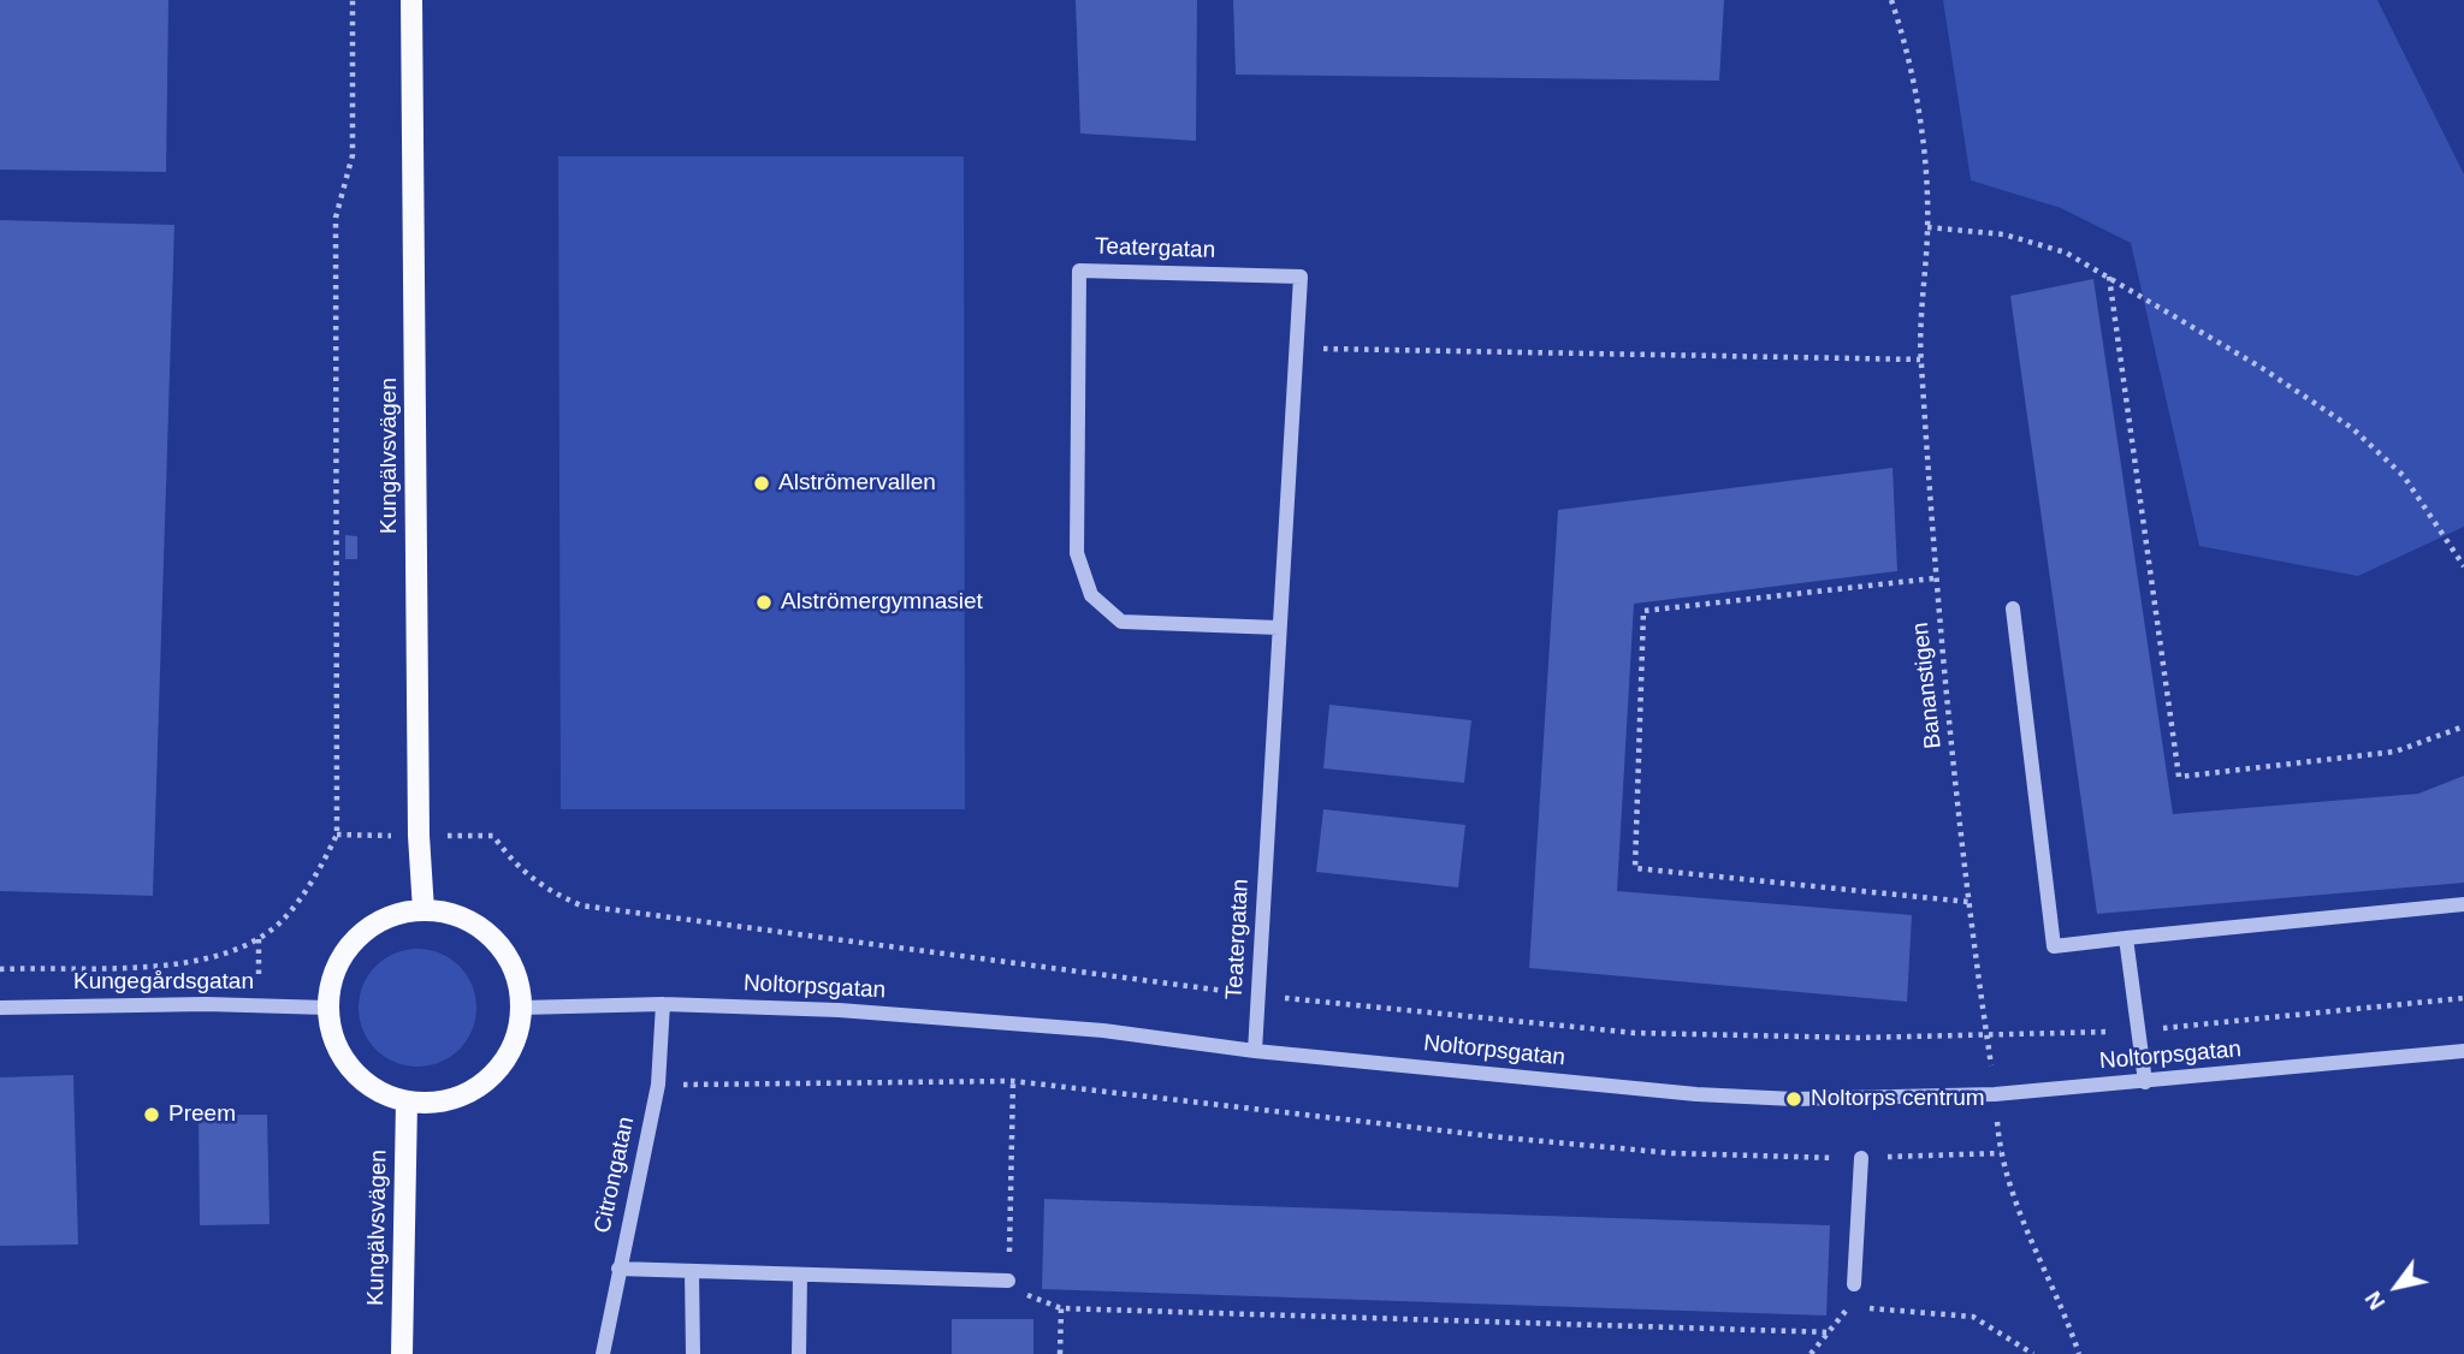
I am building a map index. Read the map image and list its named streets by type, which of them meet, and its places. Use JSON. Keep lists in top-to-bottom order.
{
  "streets": {
    "main road": ["Kungälvsvägen"],
    "street": [
      "Teatergatan",
      "Kungegårdsgatan",
      "Noltorpsgatan",
      "Citrongatan"
    ],
    "path": ["Bananstigen"]
  },
  "crossings": [
    ["Teatergatan", "Noltorpsgatan"],
    ["Kungälvsvägen", "Kungegårdsgatan"],
    ["Kungälvsvägen", "Noltorpsgatan"],
    ["Bananstigen", "Noltorpsgatan"],
    ["Kungegårdsgatan", "Noltorpsgatan"],
    ["Noltorpsgatan", "Citrongatan"]
  ],
  "places": [
    "Alströmervallen",
    "Alströmergymnasiet",
    "Noltorps centrum",
    "Preem"
  ],
  "north": "bottom left"
}
